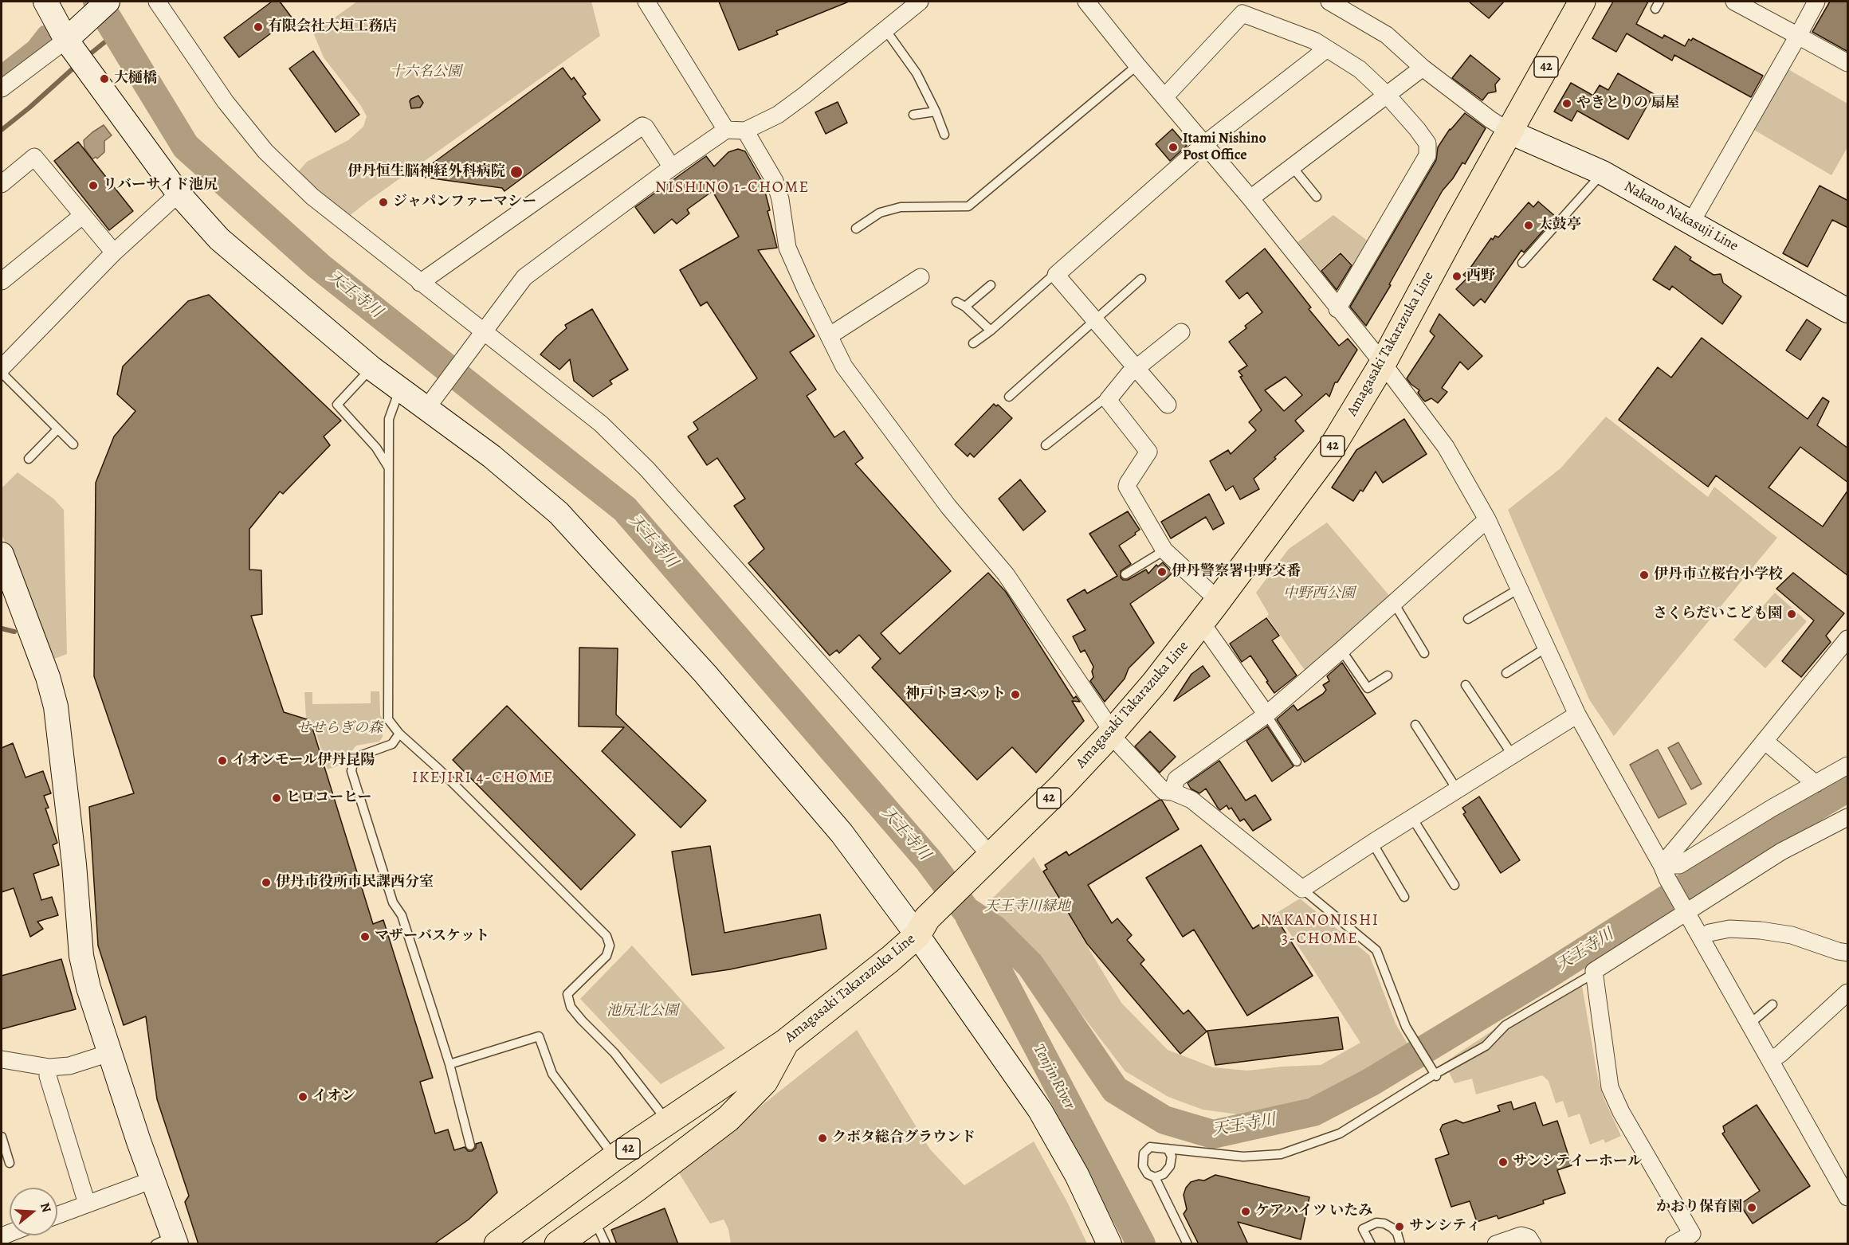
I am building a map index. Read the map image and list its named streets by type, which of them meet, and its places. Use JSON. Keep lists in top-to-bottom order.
{
  "streets": {
    "main road": ["42", "Amagasaki Takarazuka Line"],
    "street": ["Nakano Nakasuji Line"]
  },
  "crossings": [
    ["42", "Amagasaki Takarazuka Line"],
    ["Nakano Nakasuji Line", "Amagasaki Takarazuka Line"]
  ],
  "districts": ["NISHINO 1-CHOME", "IKEJIRI 4-CHOME", "NAKANONISHI 3-CHOME"],
  "water": ["天王寺川", "Tenjin River"],
  "parks": [
    "十六名公園",
    "中野西公園",
    "せせらぎの森",
    "天王寺川緑地",
    "池尻北公園"
  ],
  "places": [
    "有限会社大垣工務店",
    "大樋橋",
    "やきとりの 扇屋",
    "Itami Nishino Post Office",
    "伊丹恒生脳神経外科病院",
    "リバーサイド池尻",
    "ジャパンファーマシー",
    "太鼓亭",
    "西野",
    "伊丹警察署中野交番",
    "伊丹市立桜台小学校",
    "さくらだいこども園",
    "神戸トヨペット",
    "イオンモール伊丹昆陽",
    "ヒロコーヒー",
    "伊丹市役所市民課西分室",
    "マザーバスケット",
    "イオン",
    "クボタ総合グラウンド",
    "サンシテイーホール",
    "かおり保育園",
    "ケアハイツ いたみ",
    "サンシティ"
  ],
  "north": "right"
}
